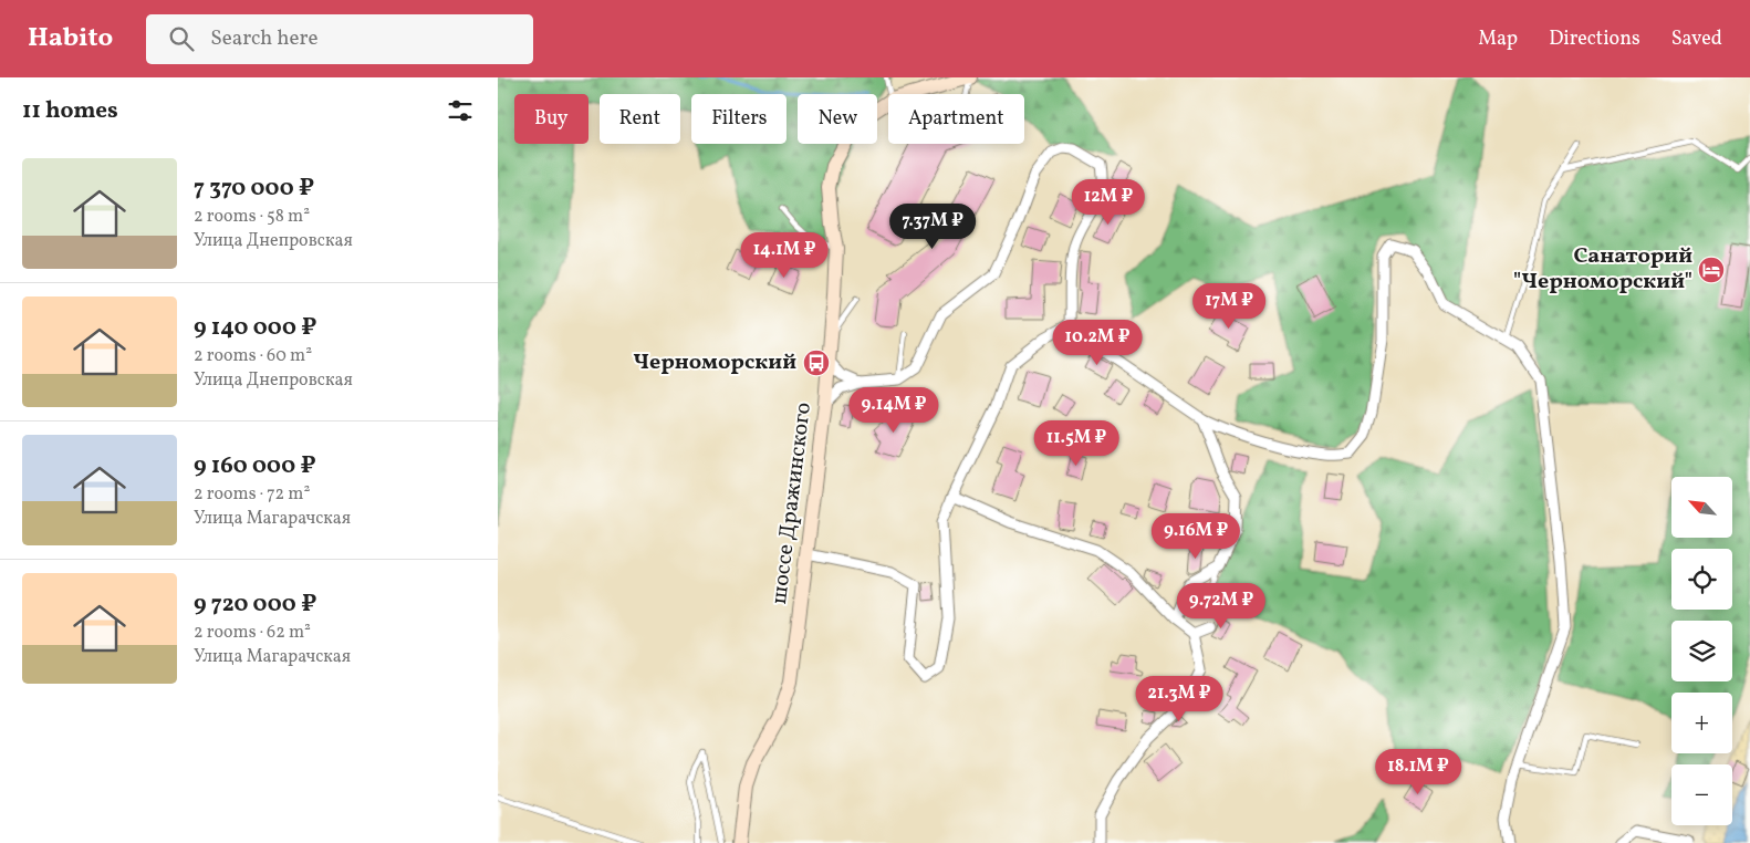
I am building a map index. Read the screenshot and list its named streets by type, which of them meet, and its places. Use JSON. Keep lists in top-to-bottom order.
{
  "streets": {
    "main road": ["шоссе Дражинского"]
  },
  "places": {
    "hotel": ["Санаторий \"Черноморский\""],
    "bus stop": ["Черноморский"]
  },
  "north": "top left",
  "page": {
    "header": "Habito",
    "search": "Search here",
    "nav": ["Map", "Directions", "Saved"],
    "heading": "11 homes",
    "chip": [
      "Buy",
      "Rent",
      "Filters",
      "New",
      "Apartment"
    ],
    "list": [
      {
        "name": "7 370 000 ₽",
        "note": "2 rooms · 58 m² · Улица Днепровская"
      },
      {
        "name": "9 140 000 ₽",
        "note": "2 rooms · 60 m² · Улица Днепровская"
      },
      {
        "name": "9 160 000 ₽",
        "note": "2 rooms · 72 m² · Улица Магарачская"
      },
      {
        "name": "9 720 000 ₽",
        "note": "2 rooms · 62 m² · Улица Магарачская"
      }
    ],
    "price": [
      "12M ₽",
      "7.37M ₽",
      "14.1M ₽",
      "17M ₽",
      "10.2M ₽",
      "9.14M ₽",
      "11.5M ₽",
      "9.16M ₽",
      "9.72M ₽",
      "21.3M ₽",
      "18.1M ₽"
    ],
    "map_buttons": ["+", "−"]
  }
}
